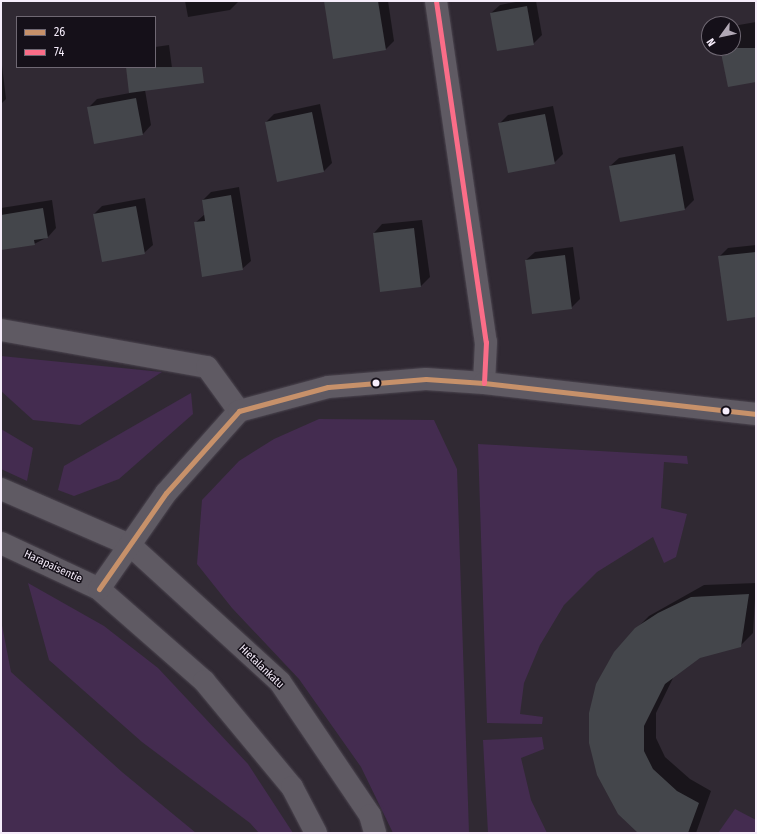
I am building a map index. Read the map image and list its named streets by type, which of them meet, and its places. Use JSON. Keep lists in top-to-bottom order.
{
  "streets": {
    "main road": ["Harapaisentie", "Hietalankatu"]
  },
  "lines": ["transit line 74", "transit line 26"],
  "legend": ["26", "74"],
  "north": "bottom left"
}
